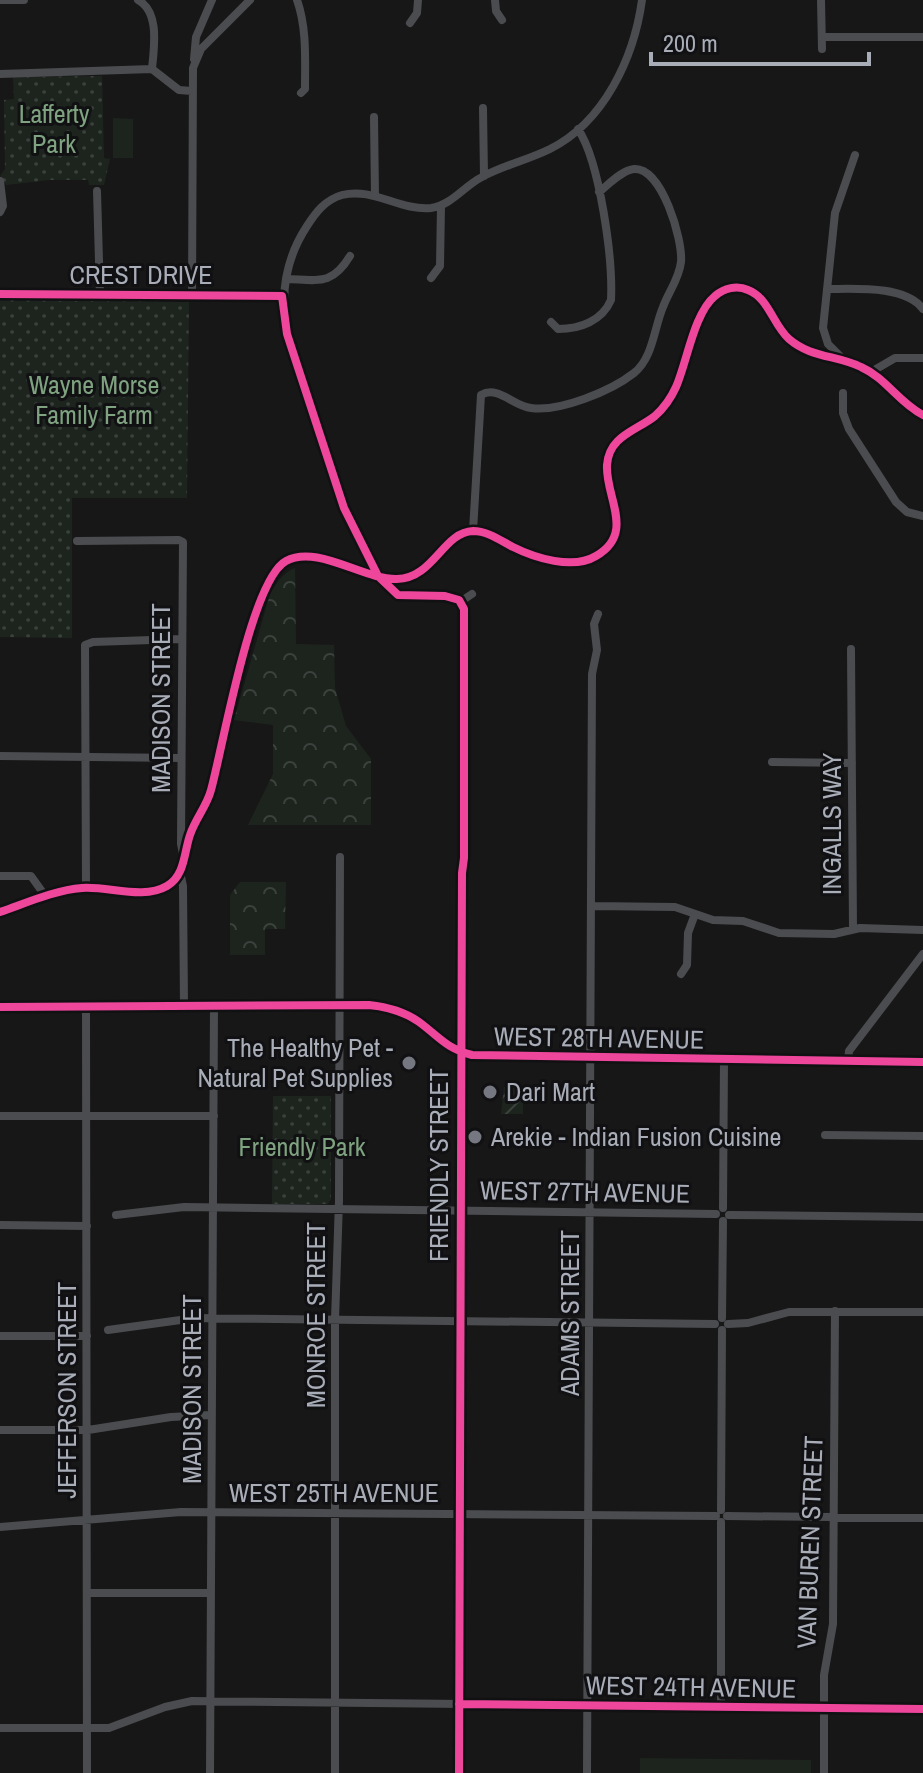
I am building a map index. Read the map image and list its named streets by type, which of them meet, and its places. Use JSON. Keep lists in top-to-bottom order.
{
  "streets": {
    "main road": ["WEST 28TH AVENUE"],
    "street": [
      "CREST DRIVE",
      "MADISON STREET",
      "INGALLS WAY",
      "FRIENDLY STREET",
      "WEST 27TH AVENUE",
      "ADAMS STREET",
      "MONROE STREET",
      "JEFFERSON STREET",
      "WEST 25TH AVENUE",
      "VAN BUREN STREET",
      "WEST 24TH AVENUE"
    ]
  },
  "crossings": [
    ["MADISON STREET", "WEST 28TH AVENUE"],
    ["MADISON STREET", "WEST 27TH AVENUE"],
    ["MADISON STREET", "WEST 25TH AVENUE"],
    ["MADISON STREET", "WEST 24TH AVENUE"],
    ["WEST 28TH AVENUE", "FRIENDLY STREET"],
    ["WEST 28TH AVENUE", "ADAMS STREET"],
    ["WEST 28TH AVENUE", "MONROE STREET"],
    ["WEST 28TH AVENUE", "JEFFERSON STREET"],
    ["FRIENDLY STREET", "WEST 27TH AVENUE"],
    ["FRIENDLY STREET", "WEST 25TH AVENUE"],
    ["FRIENDLY STREET", "WEST 24TH AVENUE"],
    ["WEST 27TH AVENUE", "ADAMS STREET"],
    ["WEST 27TH AVENUE", "MONROE STREET"],
    ["ADAMS STREET", "WEST 25TH AVENUE"],
    ["ADAMS STREET", "WEST 24TH AVENUE"],
    ["MONROE STREET", "WEST 25TH AVENUE"],
    ["MONROE STREET", "WEST 24TH AVENUE"],
    ["JEFFERSON STREET", "WEST 25TH AVENUE"],
    ["JEFFERSON STREET", "WEST 24TH AVENUE"],
    ["WEST 25TH AVENUE", "VAN BUREN STREET"],
    ["VAN BUREN STREET", "WEST 24TH AVENUE"]
  ],
  "parks": ["Lafferty Park", "Wayne Morse Family Farm", "Friendly Park"],
  "places": ["The Healthy Pet - Natural Pet Supplies", "Dari Mart", "Arekie - Indian Fusion Cuisine"],
  "scale_bar": "200 m"
}
